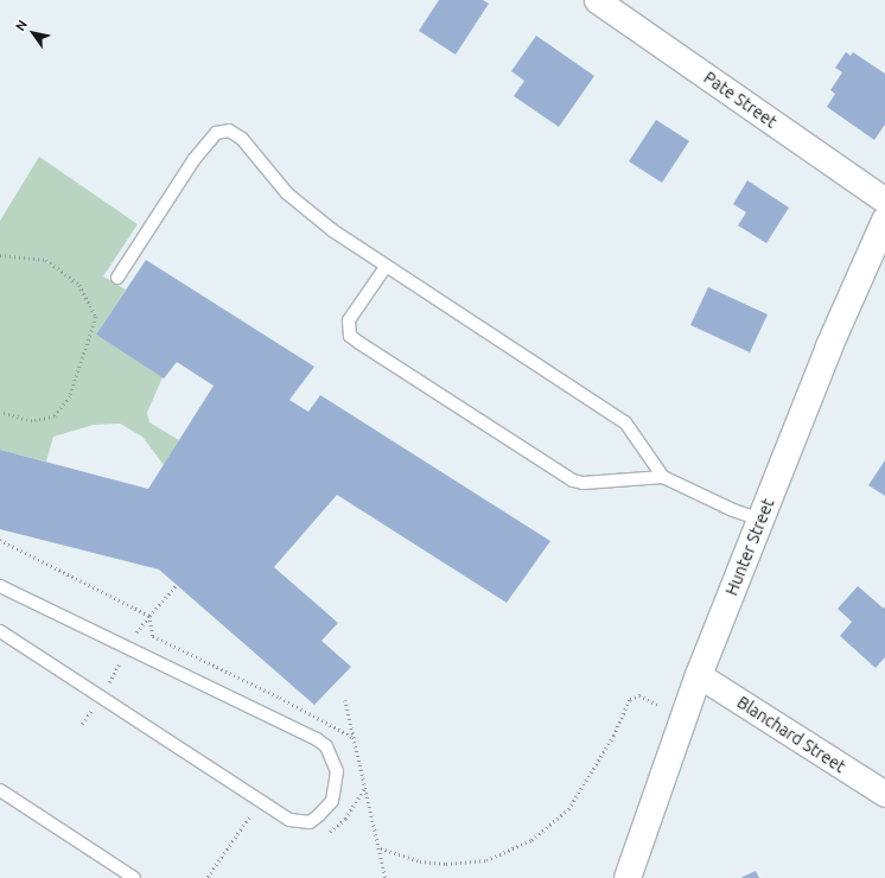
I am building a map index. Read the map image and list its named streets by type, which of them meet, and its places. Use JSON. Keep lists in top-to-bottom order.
{
  "streets": {
    "street": ["Pate Street", "Hunter Street", "Blanchard Street"]
  },
  "crossings": [
    ["Hunter Street", "Blanchard Street"]
  ],
  "north": "top left"
}
